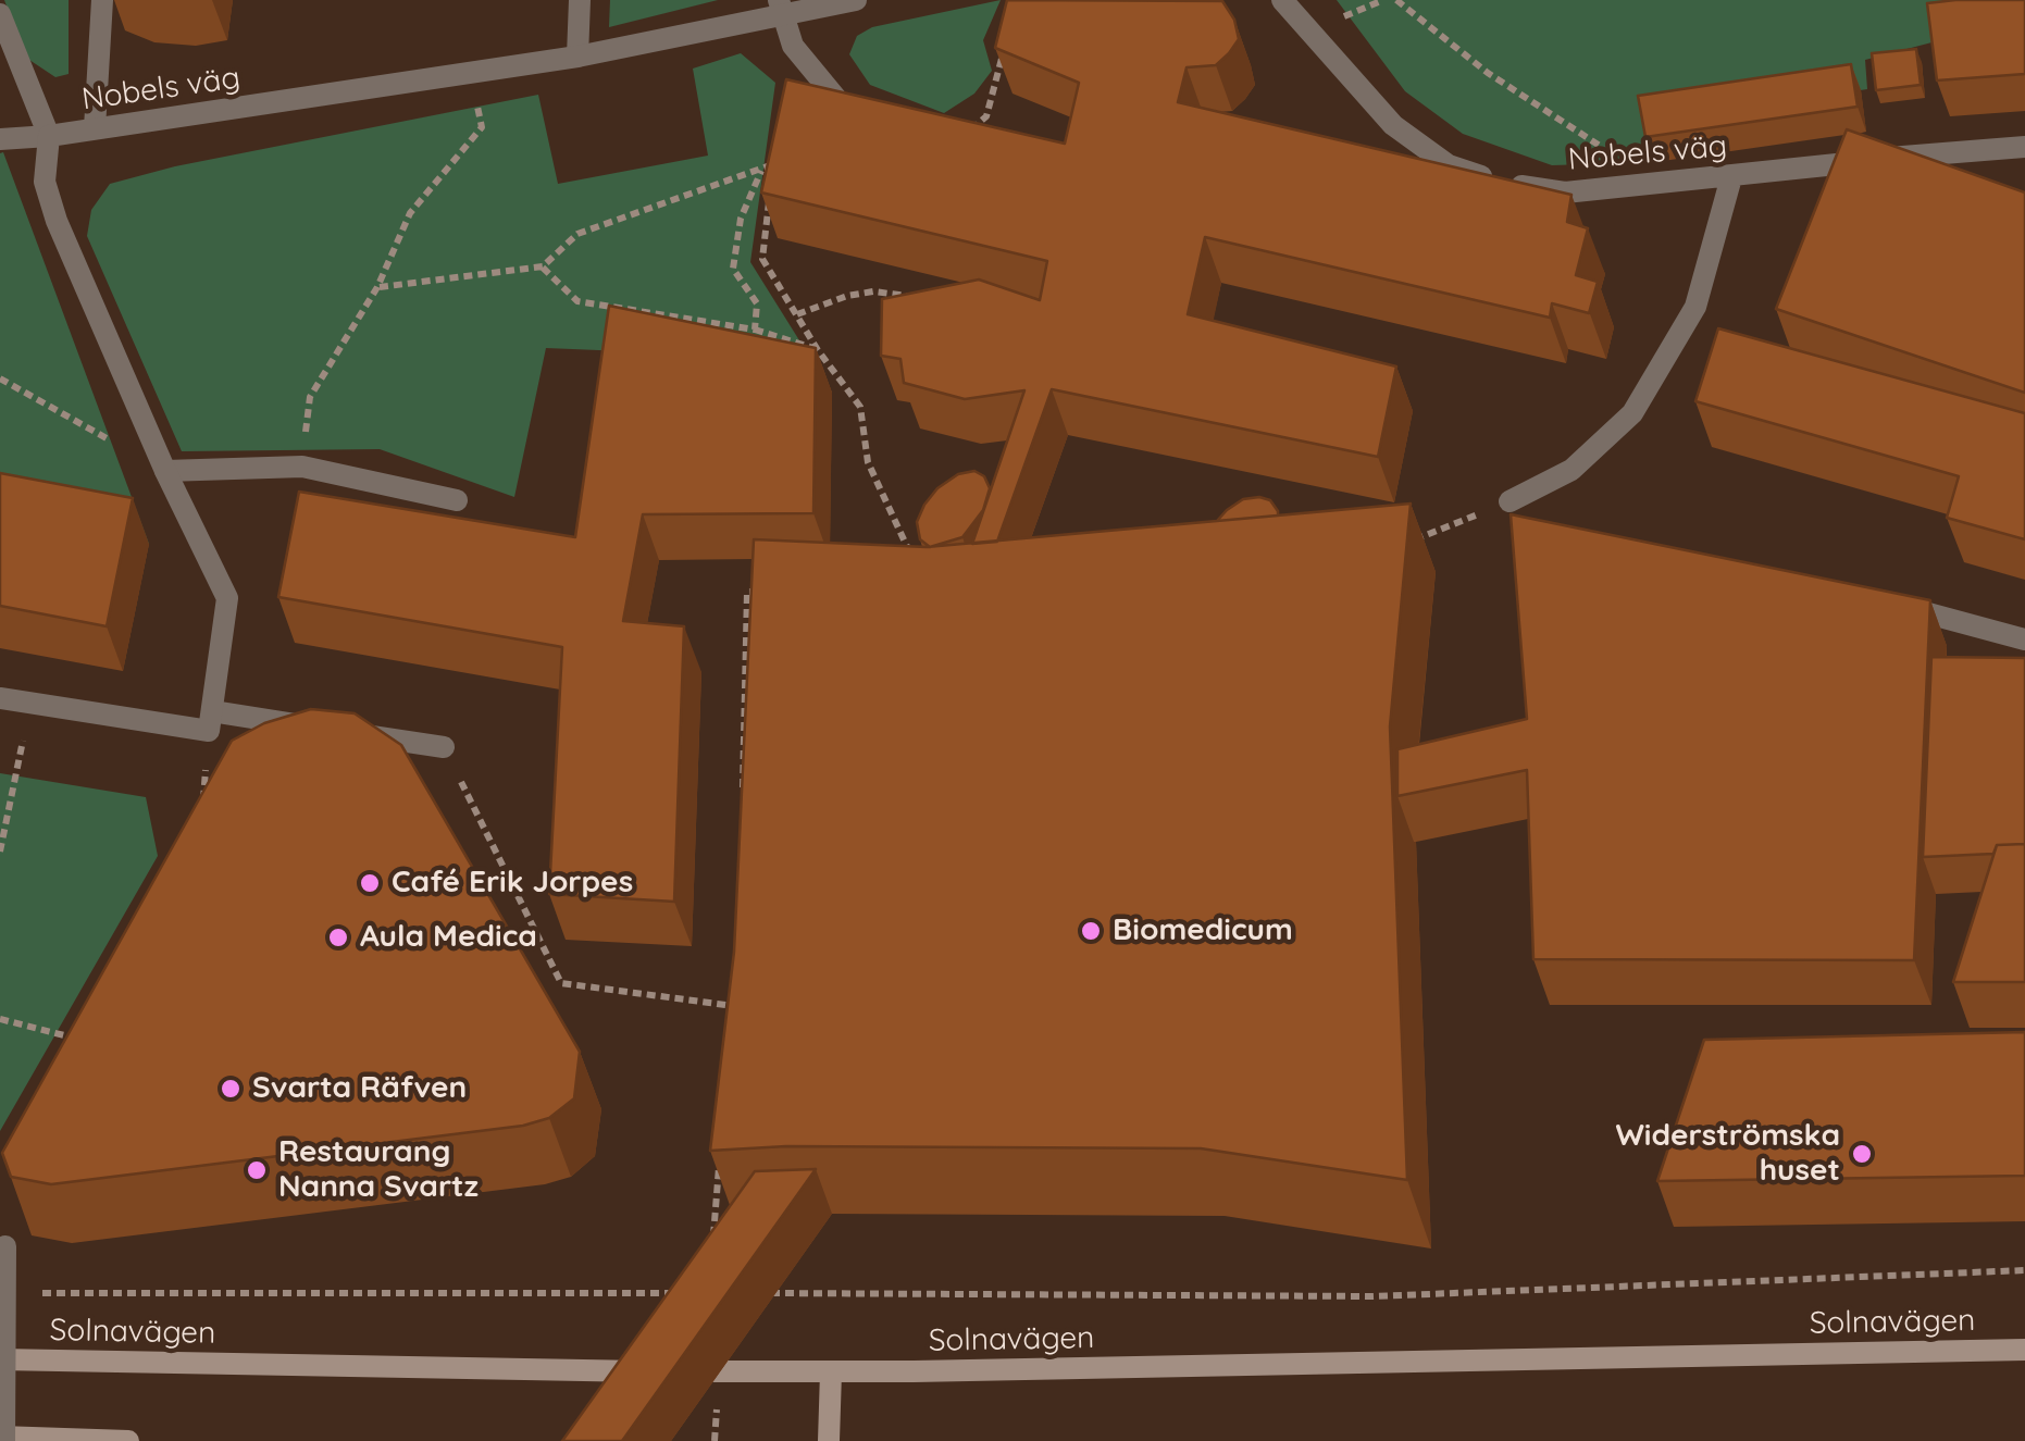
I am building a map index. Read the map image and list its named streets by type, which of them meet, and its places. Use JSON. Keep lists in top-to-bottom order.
{
  "streets": {
    "main road": ["Solnavägen"],
    "street": ["Nobels väg"]
  },
  "places": [
    "Café Erik Jorpes",
    "Biomedicum",
    "Aula Medica",
    "Svarta Räfven",
    "Widerströmska huset",
    "Restaurang Nanna Svartz"
  ]
}
